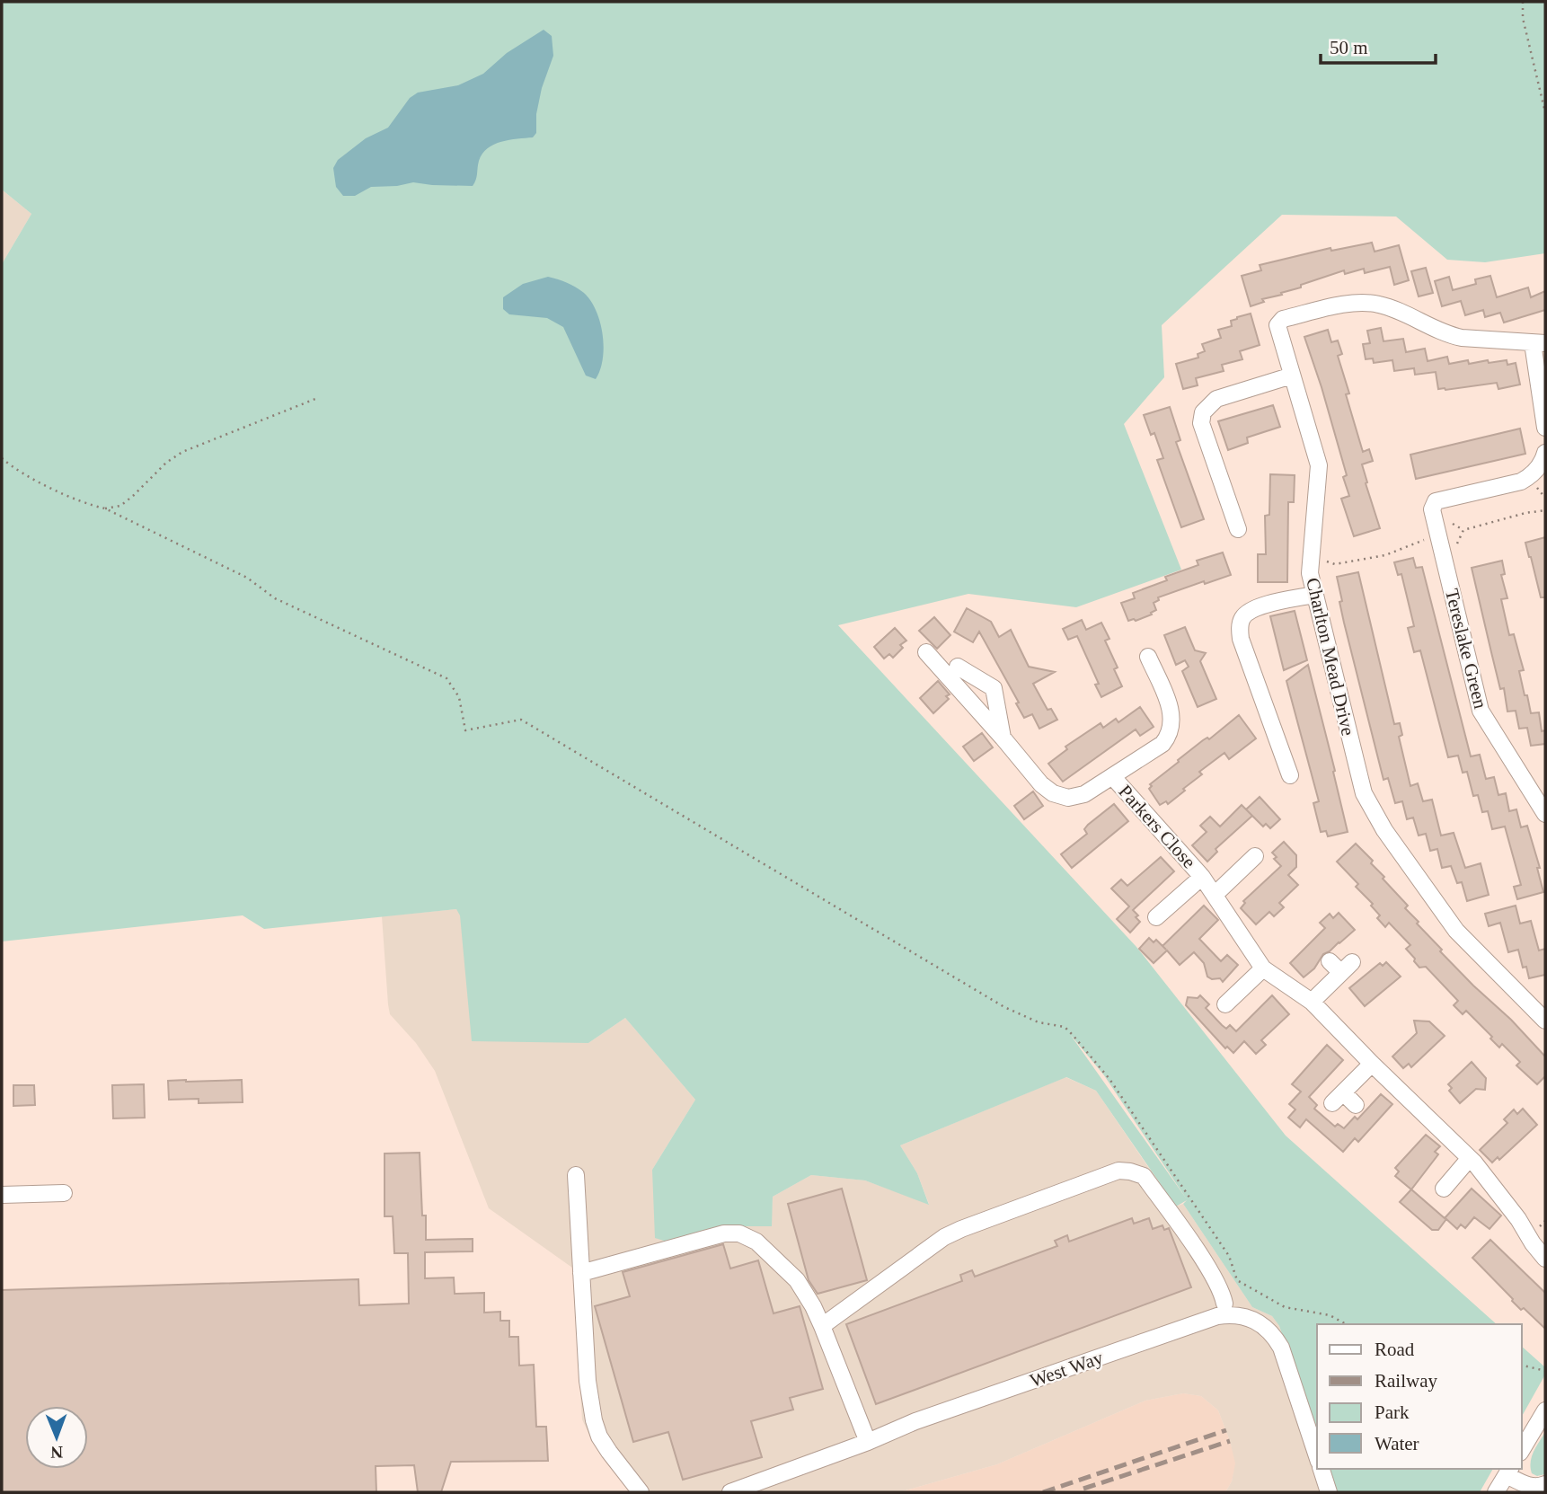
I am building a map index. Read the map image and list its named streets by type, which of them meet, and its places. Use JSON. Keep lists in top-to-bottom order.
{
  "streets": {
    "street": [
      "Tereslake Green",
      "Charlton Mead Drive",
      "Parkers Close",
      "West Way"
    ]
  },
  "legend": [
    "Road",
    "Railway",
    "Park",
    "Water"
  ],
  "scale_bar": "50 m",
  "north": "bottom"
}
